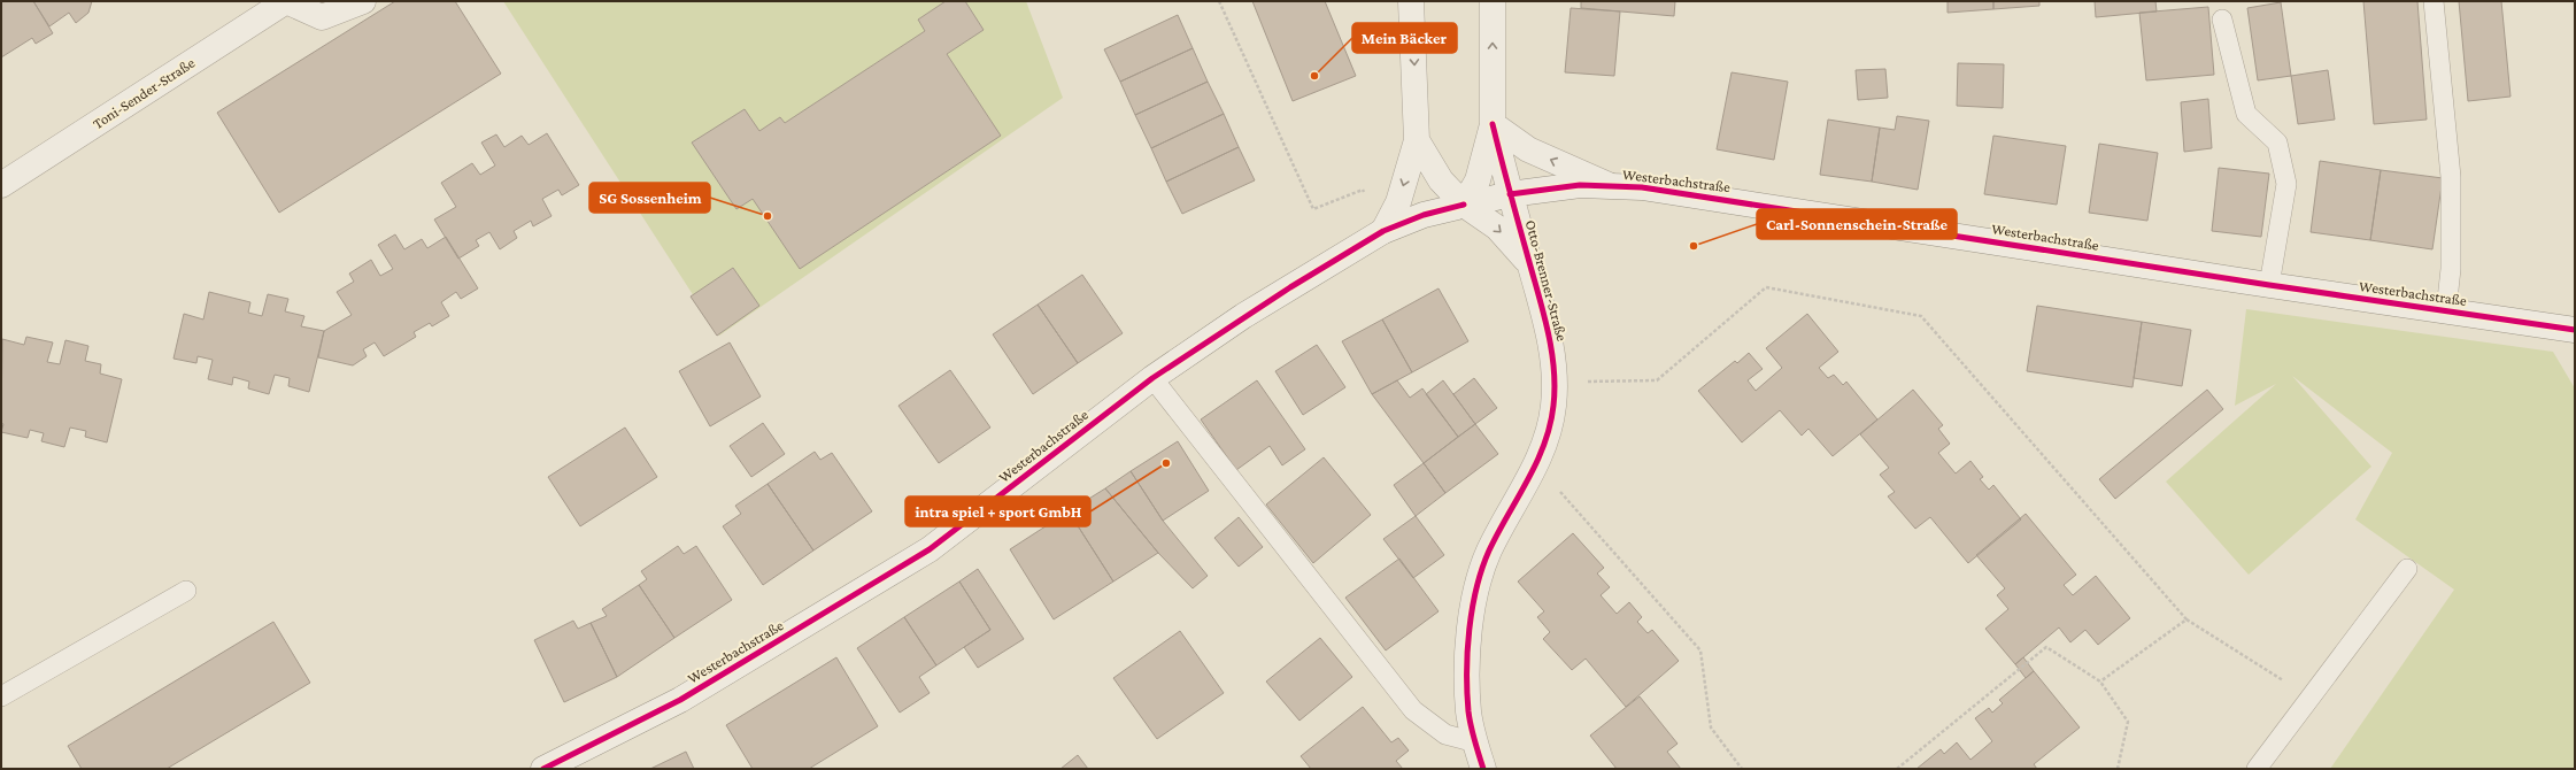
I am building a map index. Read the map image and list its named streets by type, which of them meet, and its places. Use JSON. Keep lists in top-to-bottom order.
{
  "streets": {
    "main road": ["Toni-Sender-Straße", "Westerbachstraße", "Otto-Brenner-Straße"]
  },
  "crossings": [
    ["Westerbachstraße", "Otto-Brenner-Straße"]
  ],
  "places": [
    "Mein Bäcker",
    "SG Sossenheim",
    "Carl-Sonnenschein-Straße",
    "intra spiel + sport GmbH"
  ]
}
